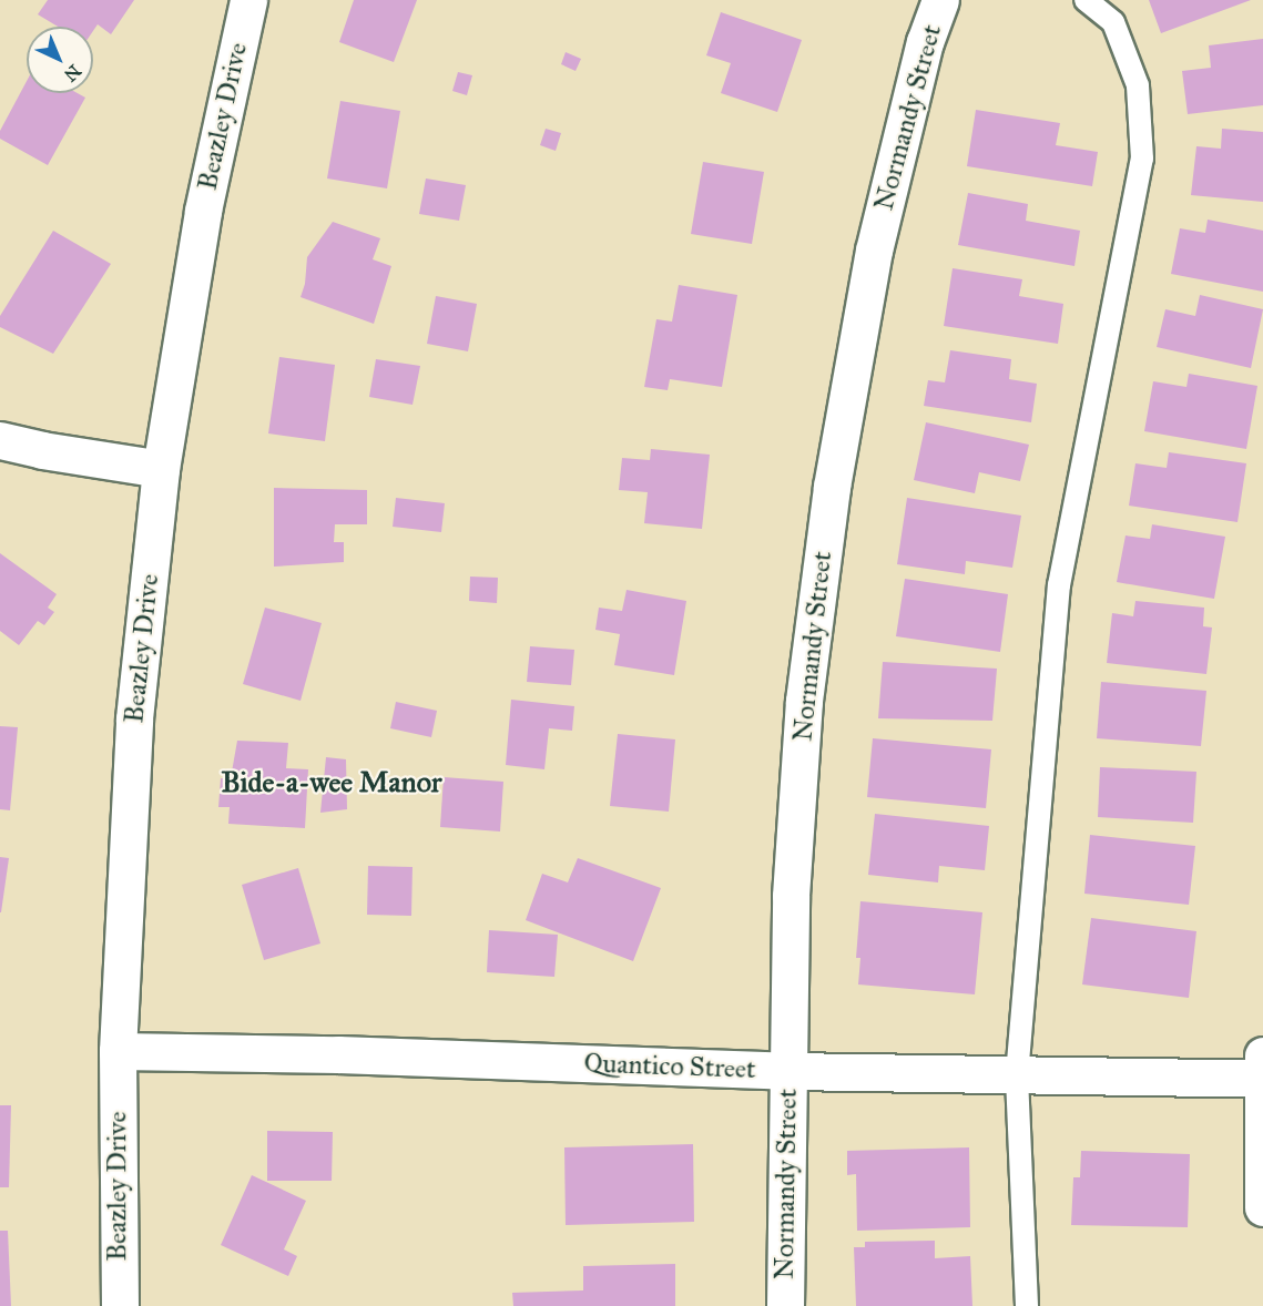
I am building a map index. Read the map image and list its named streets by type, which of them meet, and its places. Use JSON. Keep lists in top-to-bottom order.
{
  "streets": {
    "street": ["Beazley Drive", "Normandy Street", "Quantico Street"]
  },
  "crossings": [
    ["Beazley Drive", "Quantico Street"],
    ["Normandy Street", "Quantico Street"]
  ],
  "districts": ["Bide-a-wee Manor"],
  "north": "bottom right"
}
